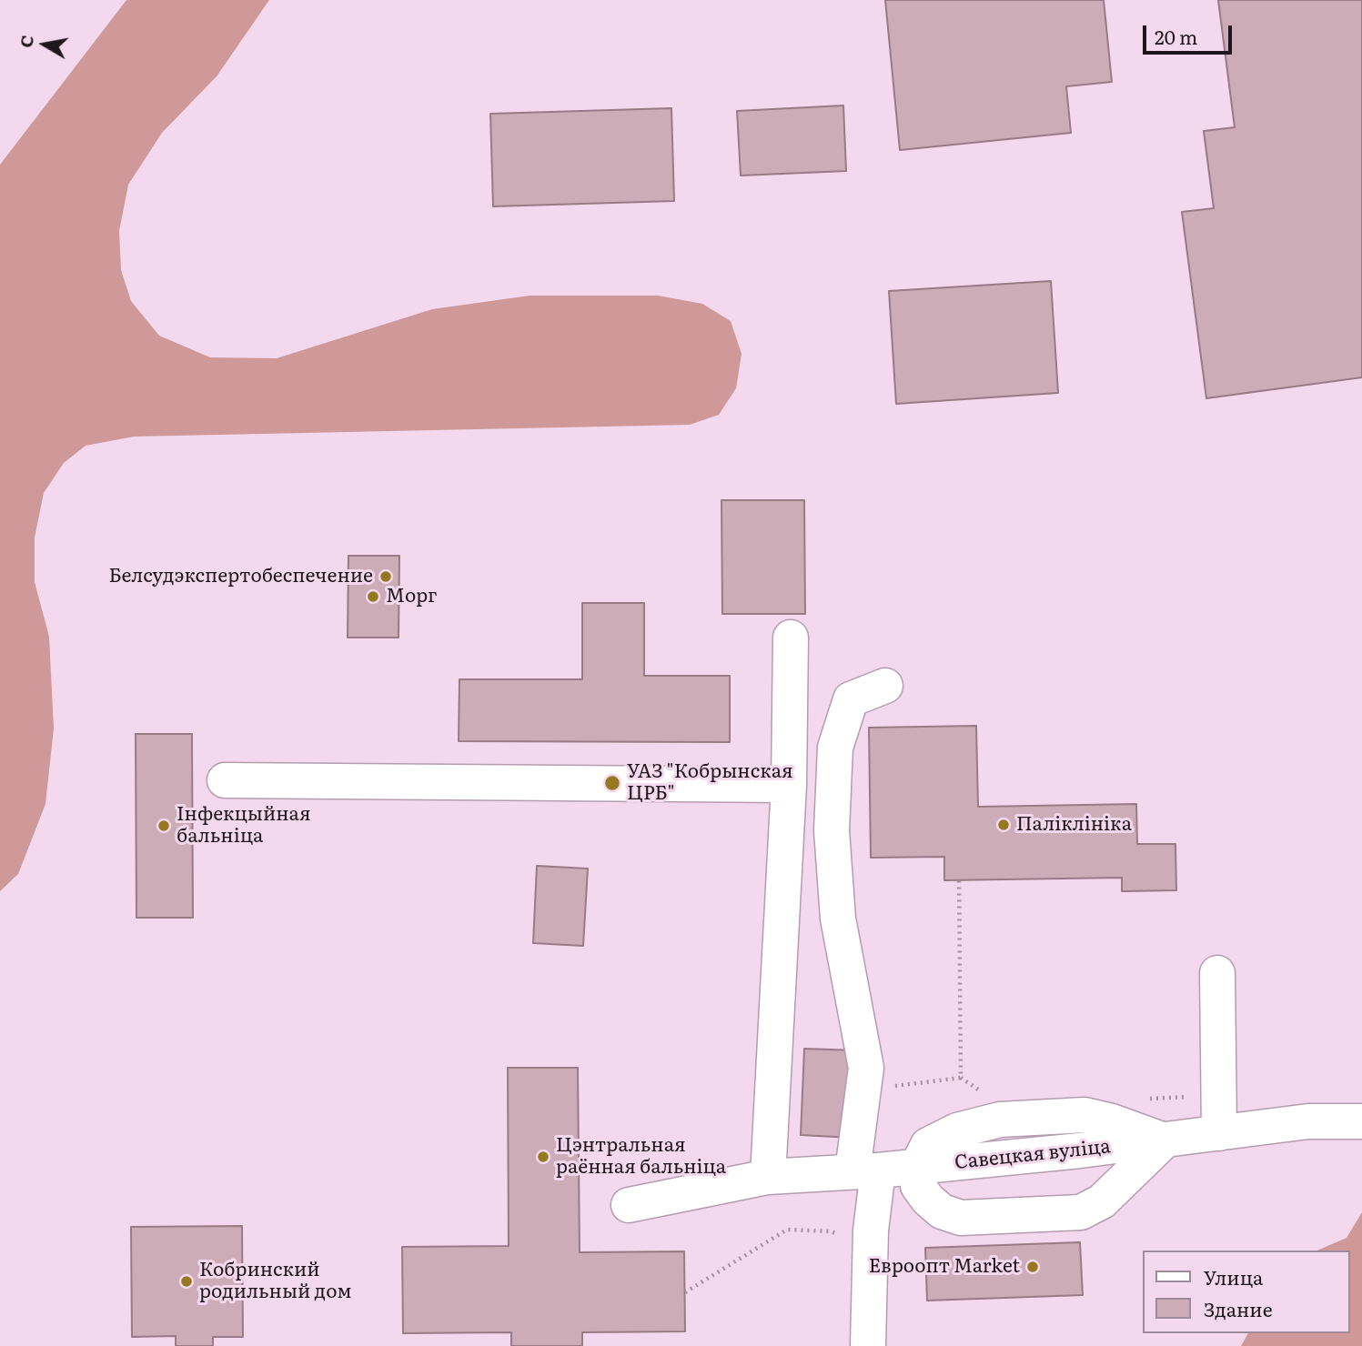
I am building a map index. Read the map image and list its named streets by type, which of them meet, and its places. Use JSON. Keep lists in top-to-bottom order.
{
  "streets": {
    "street": ["Савецкая вуліца"]
  },
  "places": [
    "Белсудэкспертобеспечение",
    "Морг",
    "УАЗ \"Кобрынская ЦРБ\"",
    "Паліклініка",
    "Інфекцыйная бальніца",
    "Цэнтральная раённая бальніца",
    "Евроопт Market",
    "Кобринский родильный дом"
  ],
  "legend": ["Улица", "Здание"],
  "scale_bar": "20 m",
  "north": "left"
}
